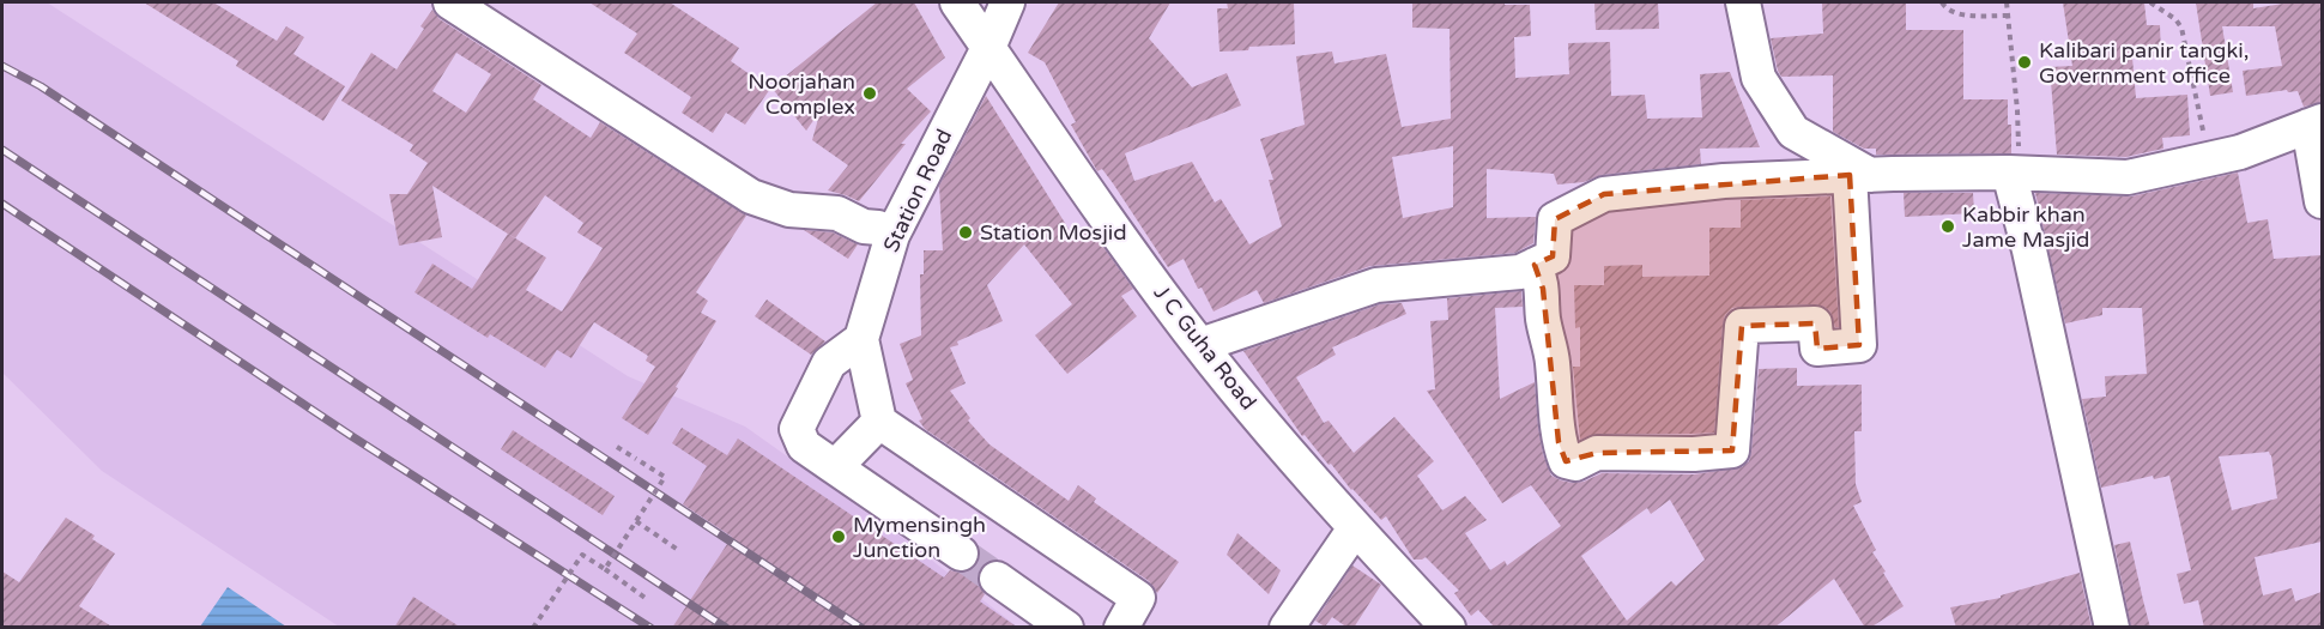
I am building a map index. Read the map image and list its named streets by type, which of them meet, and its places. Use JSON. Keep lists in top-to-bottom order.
{
  "streets": {
    "street": ["Station Road", "J C Guha Road"]
  },
  "crossings": [
    ["Station Road", "J C Guha Road"]
  ],
  "places": [
    "Kalibari panir tangki, Government office",
    "Noorjahan Complex",
    "Kabbir khan Jame Masjid",
    "Station Mosjid",
    "Mymensingh Junction"
  ]
}
